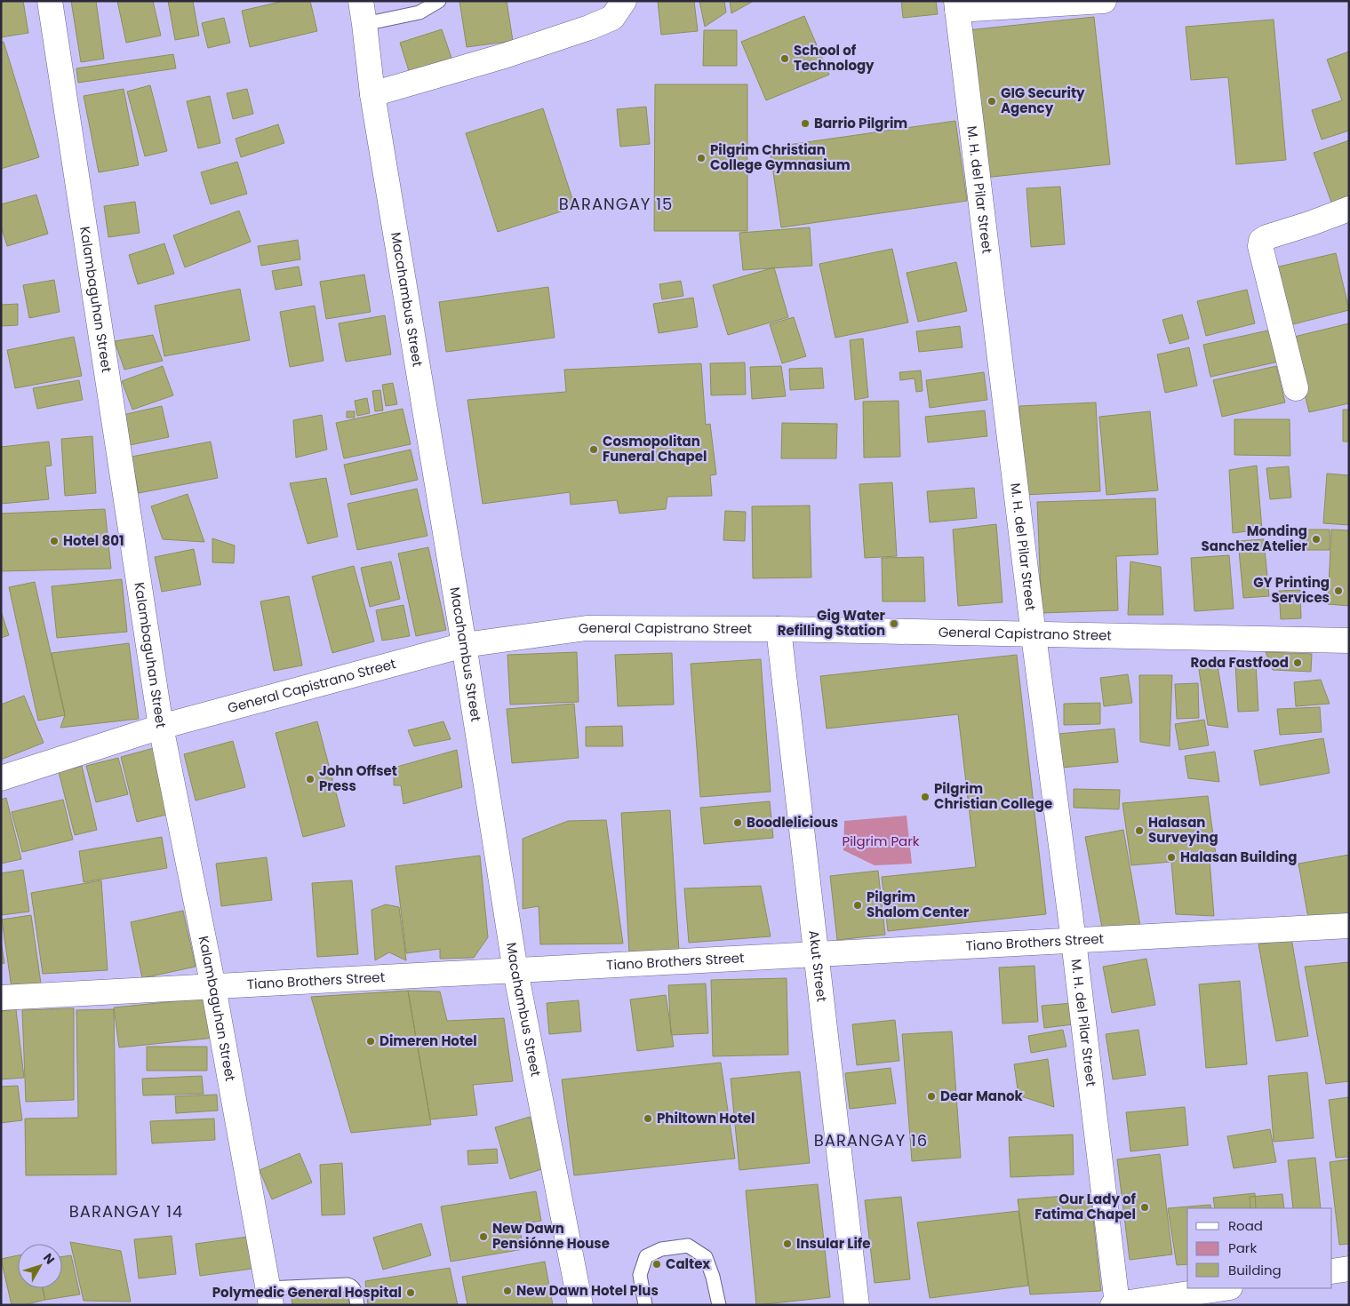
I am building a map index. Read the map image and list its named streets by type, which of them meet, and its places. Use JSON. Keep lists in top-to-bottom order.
{
  "streets": {
    "street": [
      "M. H. del Pilar Street",
      "Macahambus Street",
      "Kalambaguhan Street",
      "General Capistrano Street",
      "Tiano Brothers Street",
      "Akut Street"
    ]
  },
  "crossings": [
    ["M. H. del Pilar Street", "General Capistrano Street"],
    ["M. H. del Pilar Street", "Tiano Brothers Street"],
    ["Macahambus Street", "General Capistrano Street"],
    ["Macahambus Street", "Tiano Brothers Street"],
    ["Kalambaguhan Street", "General Capistrano Street"],
    ["Kalambaguhan Street", "Tiano Brothers Street"],
    ["General Capistrano Street", "Akut Street"],
    ["Tiano Brothers Street", "Akut Street"]
  ],
  "districts": ["BARANGAY 15", "BARANGAY 16", "BARANGAY 14"],
  "parks": ["Pilgrim Park"],
  "places": [
    "School of Technology",
    "GIG Security Agency",
    "Barrio Pilgrim",
    "Pilgrim Christian College Gymnasium",
    "Cosmopolitan Funeral Chapel",
    "Monding Sanchez Atelier",
    "Hotel 801",
    "GY Printing Services",
    "Gig Water Refilling Station",
    "Roda Fastfood",
    "John Offset Press",
    "Pilgrim Christian College",
    "Boodlelicious",
    "Halasan Surveying",
    "Halasan Building",
    "Pilgrim Shalom Center",
    "Dimeren Hotel",
    "Dear Manok",
    "Philtown Hotel",
    "Our Lady of Fatima Chapel",
    "New Dawn Pensiónne House",
    "Insular Life",
    "Caltex",
    "New Dawn Hotel Plus",
    "Polymedic General Hospital"
  ],
  "legend": ["Road", "Park", "Building"],
  "north": "top right"
}
